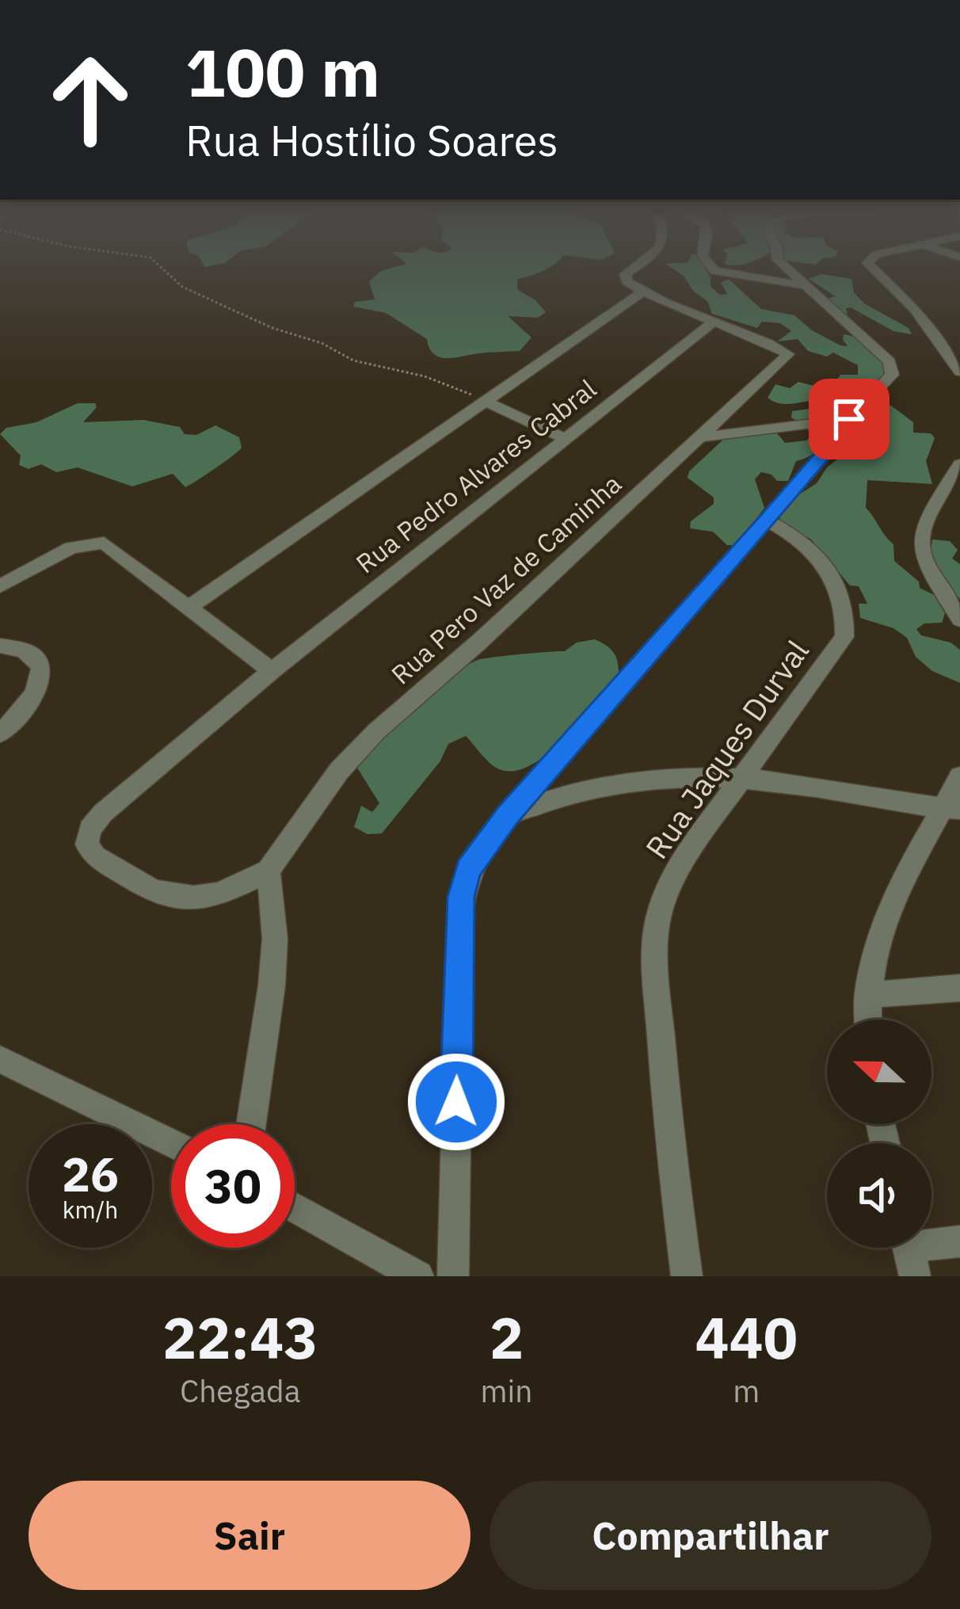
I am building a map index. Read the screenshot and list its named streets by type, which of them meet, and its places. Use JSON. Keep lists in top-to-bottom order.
{
  "streets": {
    "street": ["Rua Pedro Alvares Cabral", "Rua Pero Vaz de Caminha", "Rua Jaques Durval"]
  },
  "crossings": [
    ["Rua Pedro Alvares Cabral", "Rua Pero Vaz de Caminha"]
  ],
  "north": "left",
  "page": {
    "turn": ["100 m", "Rua Hostílio Soares"],
    "speed": "26 km/h",
    "limit": "30",
    "eta": [
      "22:43",
      "Chegada",
      "2",
      "min",
      "440",
      "m"
    ],
    "buttons": ["Sair", "Compartilhar"]
  }
}
